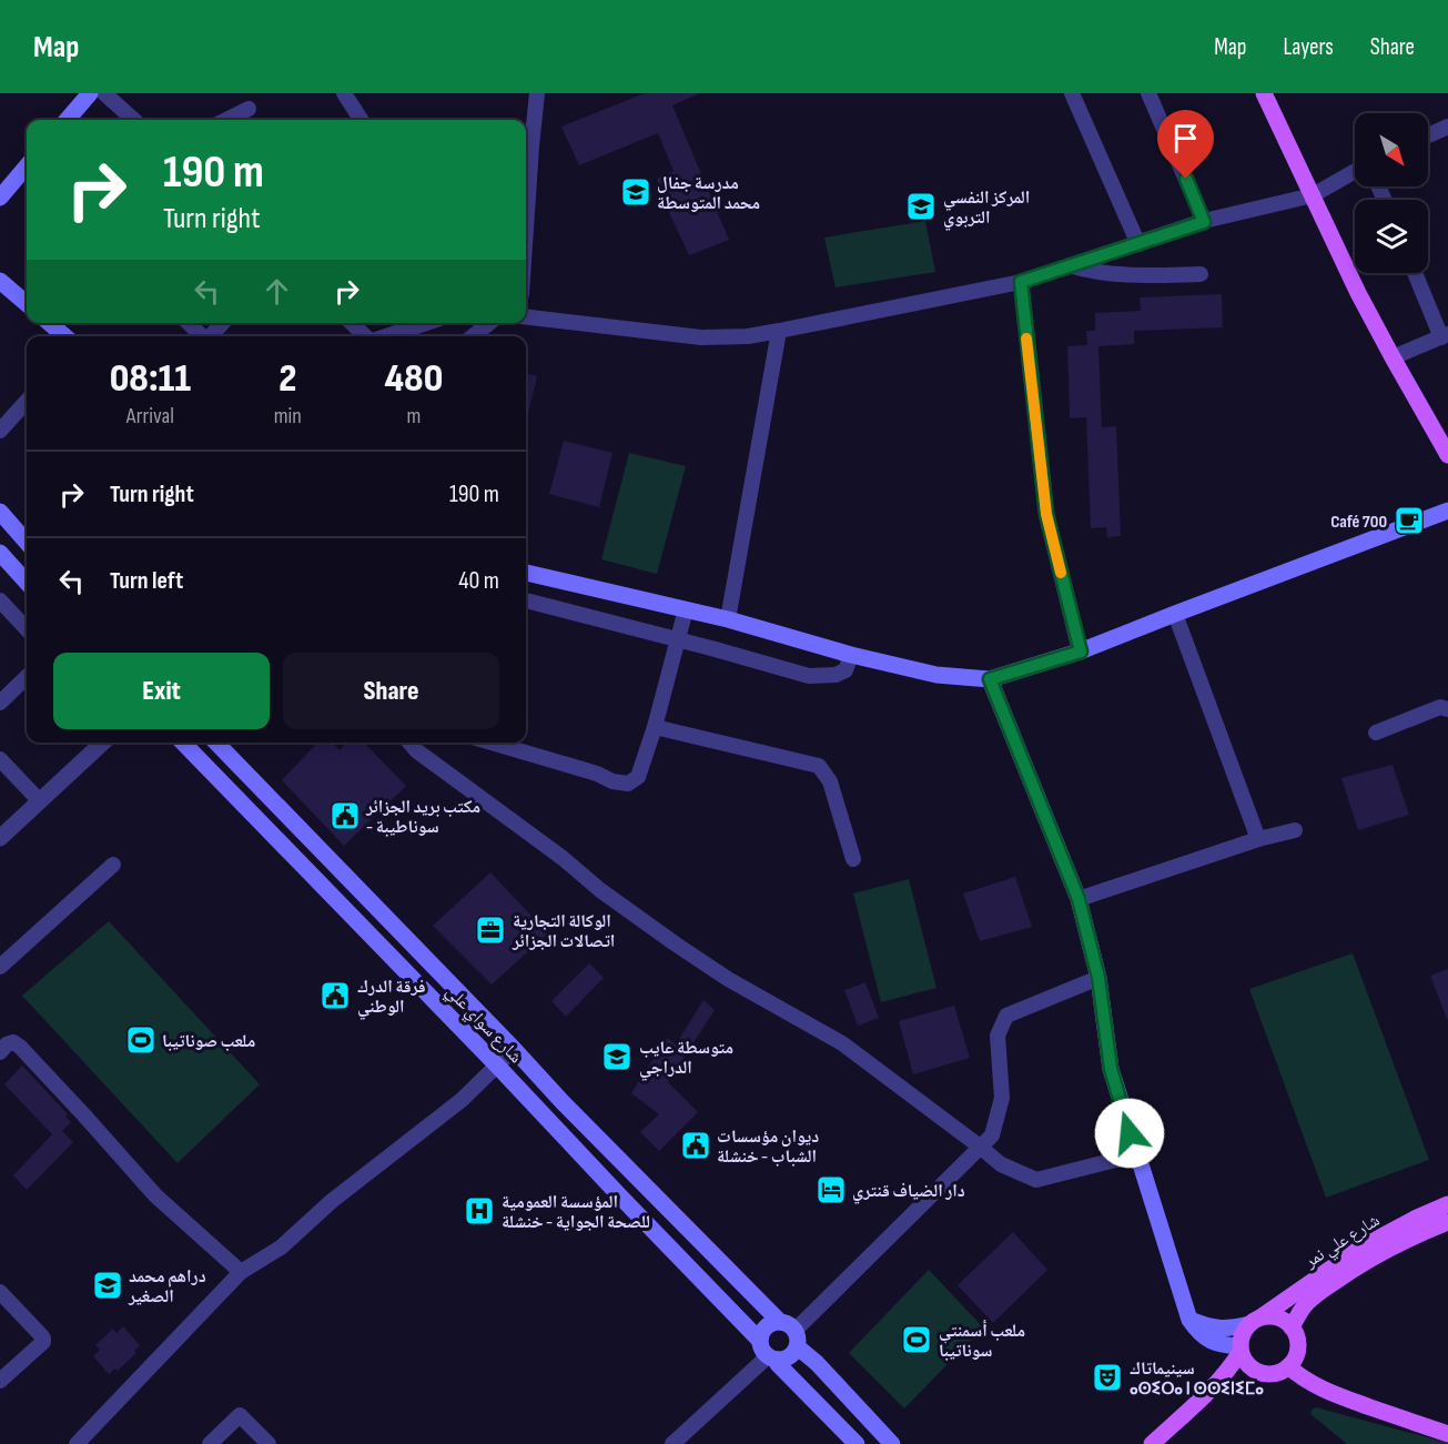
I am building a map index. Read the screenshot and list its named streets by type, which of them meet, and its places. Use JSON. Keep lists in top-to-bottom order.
{
  "streets": {
    "main road": ["شارع سواي علي", "شارع علي نمر"]
  },
  "places": {
    "school or university": [
      "مدرسة جفال محمد المتوسطة",
      "المركز النفسي التربوي",
      "متوسطة عايب الدراجي",
      "دراهم محمد الصغير"
    ],
    "cafe": ["Café 700"],
    "public building": ["مكتب بريد الجزائر - سوناطيبة", "فرقة الدرك الوطني", "ديوان مؤسسات الشباب - خنشلة"],
    "office": ["الوكالة التجارية اتصالات الجزائر"],
    "sports": ["ملعب صوناتيبا", "ملعب أسمنتي سوناتيبا"],
    "hotel": ["دار الضياف قنتري"],
    "hospital": ["المؤسسة العمومية للصحة الجواية - خنشلة"],
    "theatre": ["سينيماتاك ⴰⵙⵉⵔⴰ ⵏ ⵙⵙⵉⵏⵉⵎⴰ"]
  },
  "north": "bottom right",
  "page": {
    "header": "Map",
    "nav": ["Map", "Layers", "Share"],
    "turn": ["190 m", "Turn right"],
    "eta": [
      "08:11",
      "Arrival",
      "2",
      "min",
      "480",
      "m"
    ],
    "list": [
      {
        "name": "Turn right",
        "value": "190 m"
      },
      {
        "name": "Turn left",
        "value": "40 m"
      }
    ],
    "buttons": ["Exit", "Share"]
  }
}
